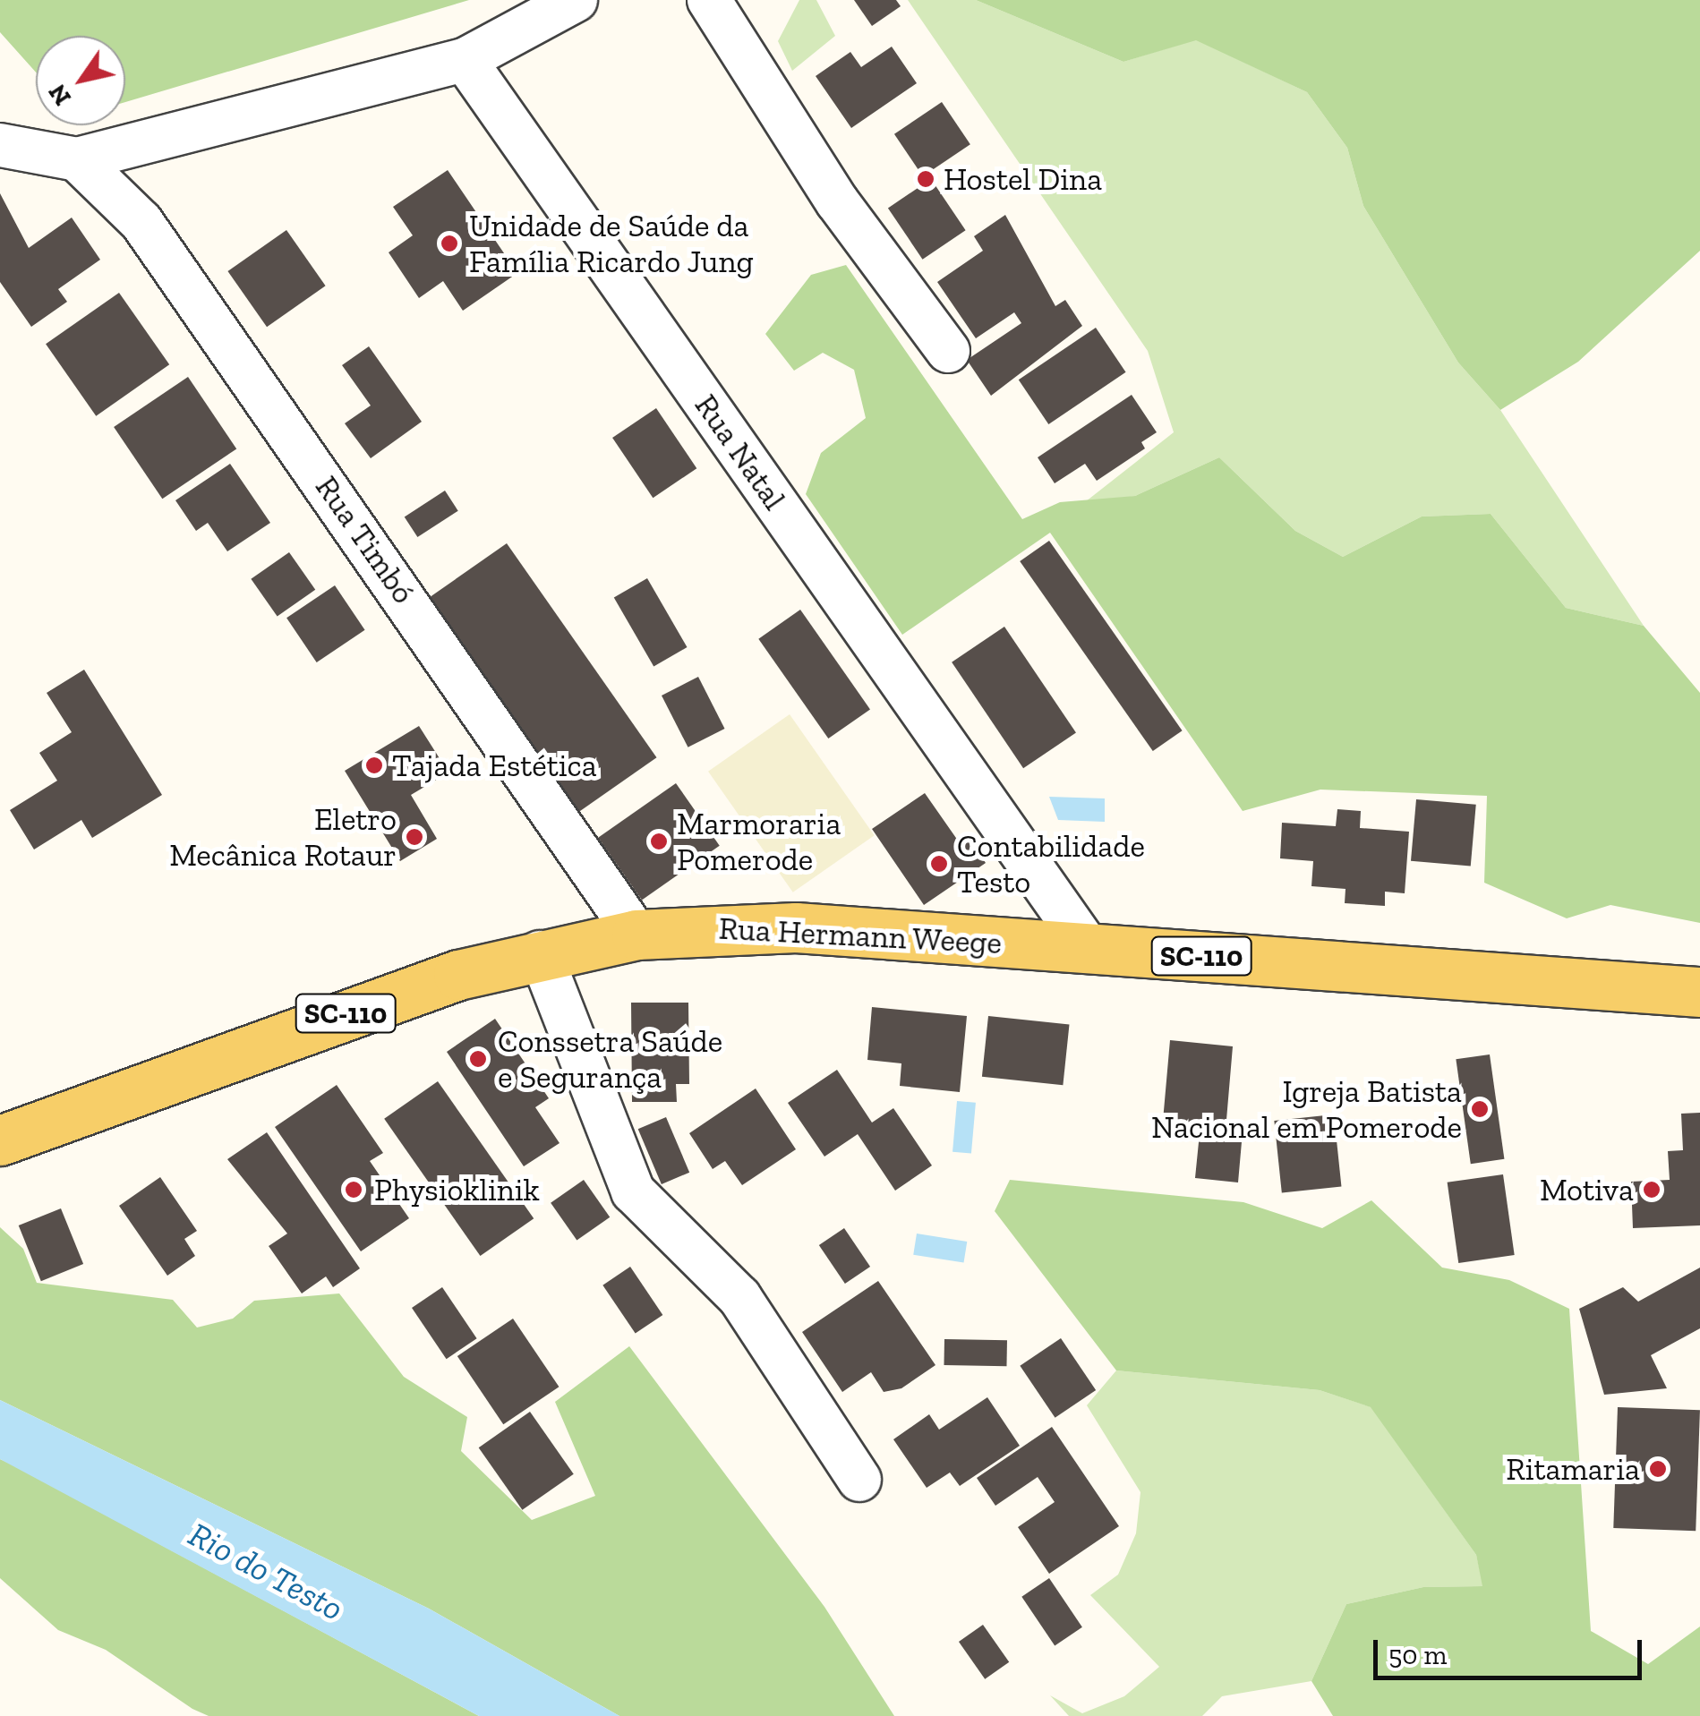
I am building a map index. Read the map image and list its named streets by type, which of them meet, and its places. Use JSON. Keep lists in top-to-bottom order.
{
  "streets": {
    "main road": ["Rua Hermann Weege", "SC-110"],
    "street": ["Rua Natal", "Rua Timbó"]
  },
  "crossings": [
    ["Rua Natal", "Rua Hermann Weege"],
    ["Rua Timbó", "Rua Hermann Weege"]
  ],
  "water": ["Rio do Testo"],
  "places": [
    "Hostel Dina",
    "Unidade de Saúde da Família Ricardo Jung",
    "Tajada Estética",
    "Eletro Mecânica Rotaur",
    "Marmoraria Pomerode",
    "Contabilidade Testo",
    "Conssetra Saúde e Segurança",
    "Igreja Batista Nacional em Pomerode",
    "Physioklinik",
    "Motiva",
    "Ritamaria"
  ],
  "scale_bar": "50 m",
  "north": "bottom left"
}
